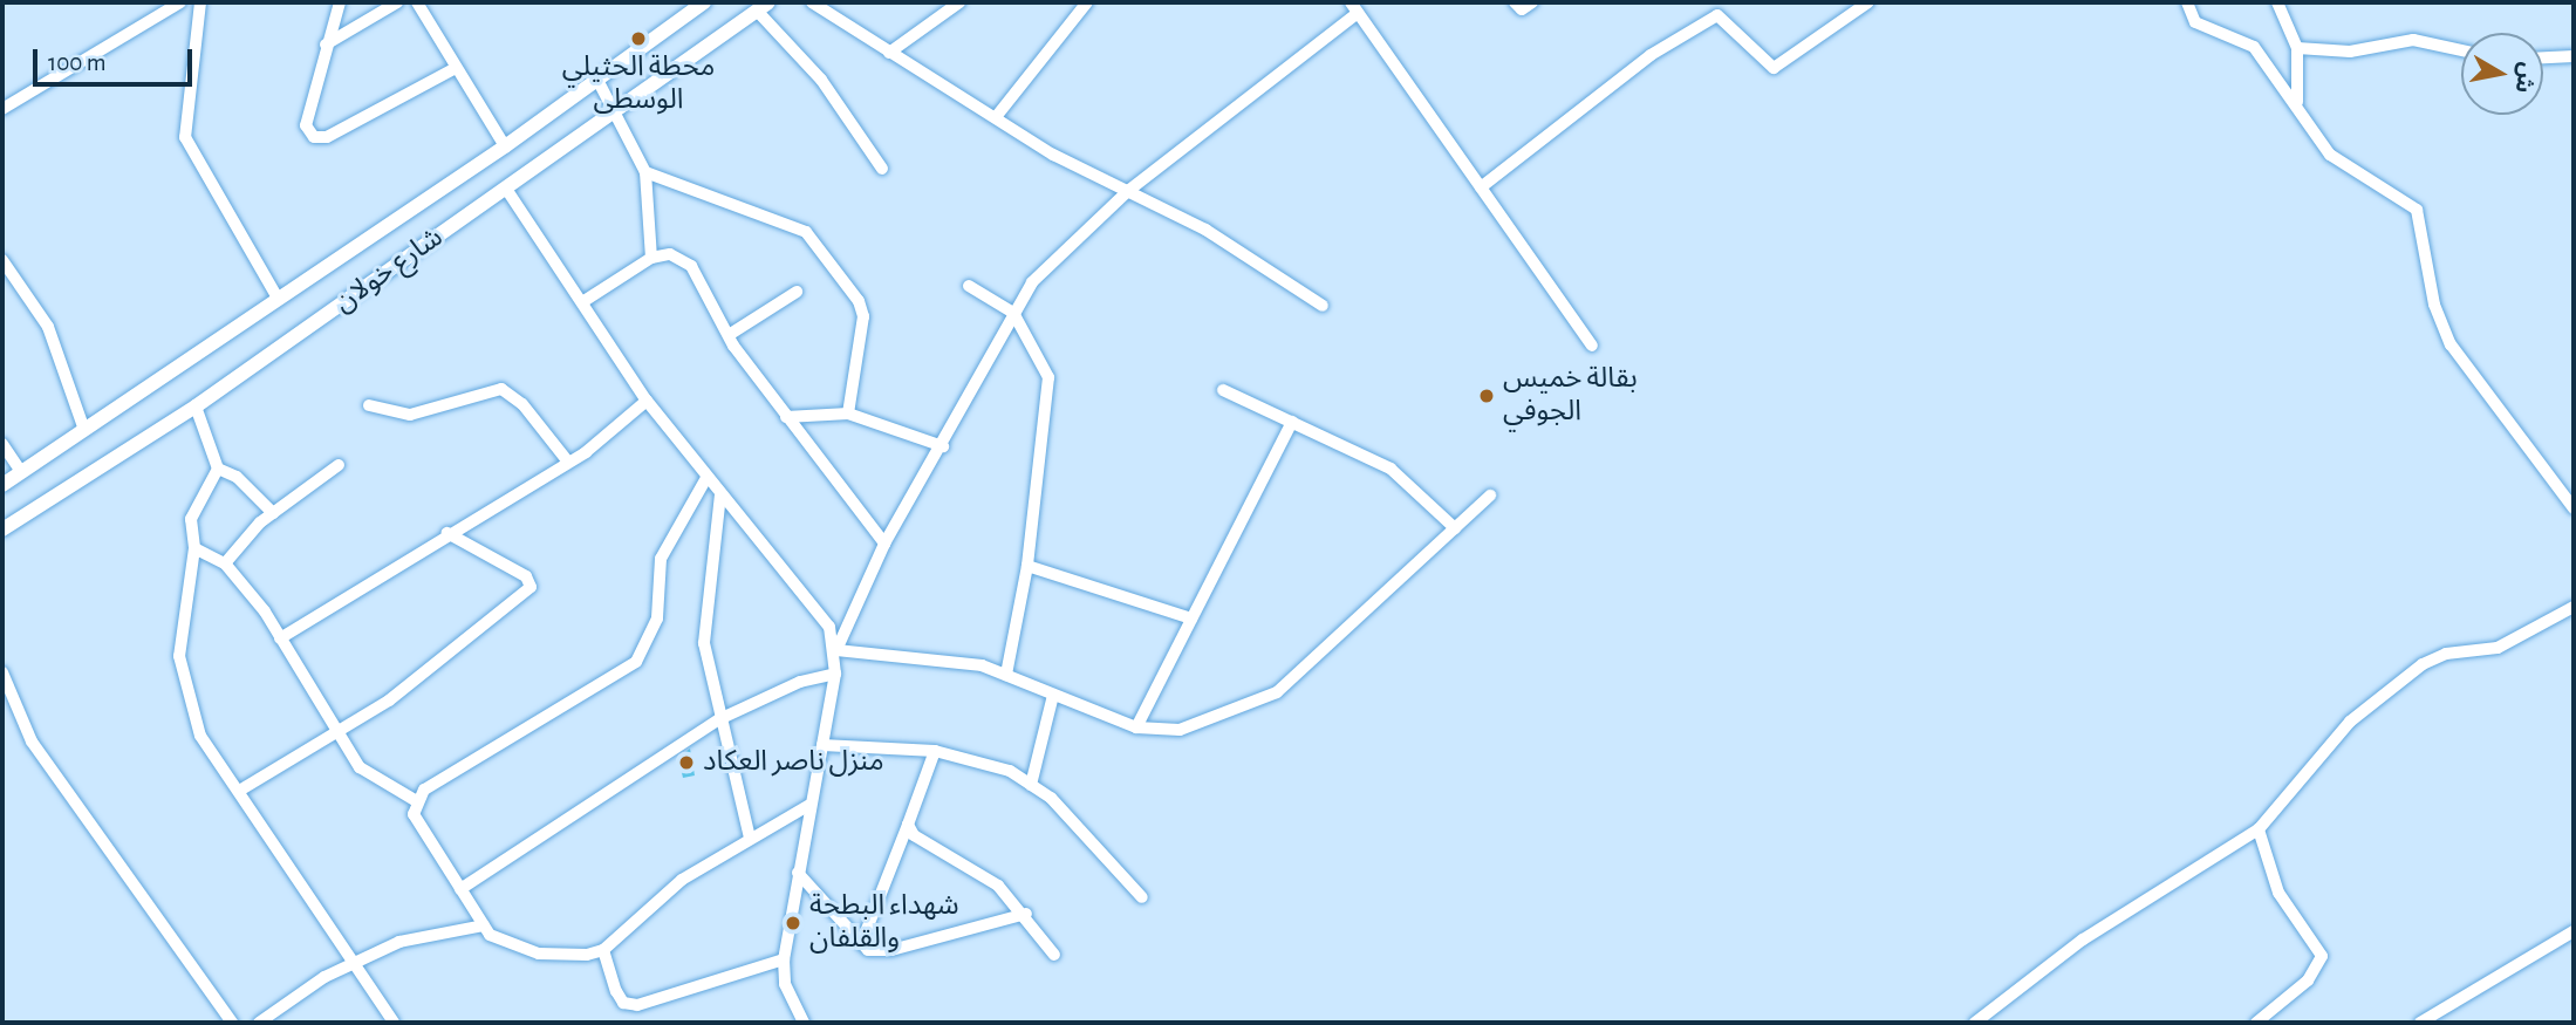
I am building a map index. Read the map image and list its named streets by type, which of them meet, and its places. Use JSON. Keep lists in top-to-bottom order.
{
  "streets": {
    "main road": ["شارع خولان"]
  },
  "places": [
    "محطة الحثيلي الوسطى",
    "بقالة خميس الجوفي",
    "منزل ناصر العكاد",
    "شهداء البطحة والقلفان"
  ],
  "scale_bar": "100 m",
  "north": "right"
}
